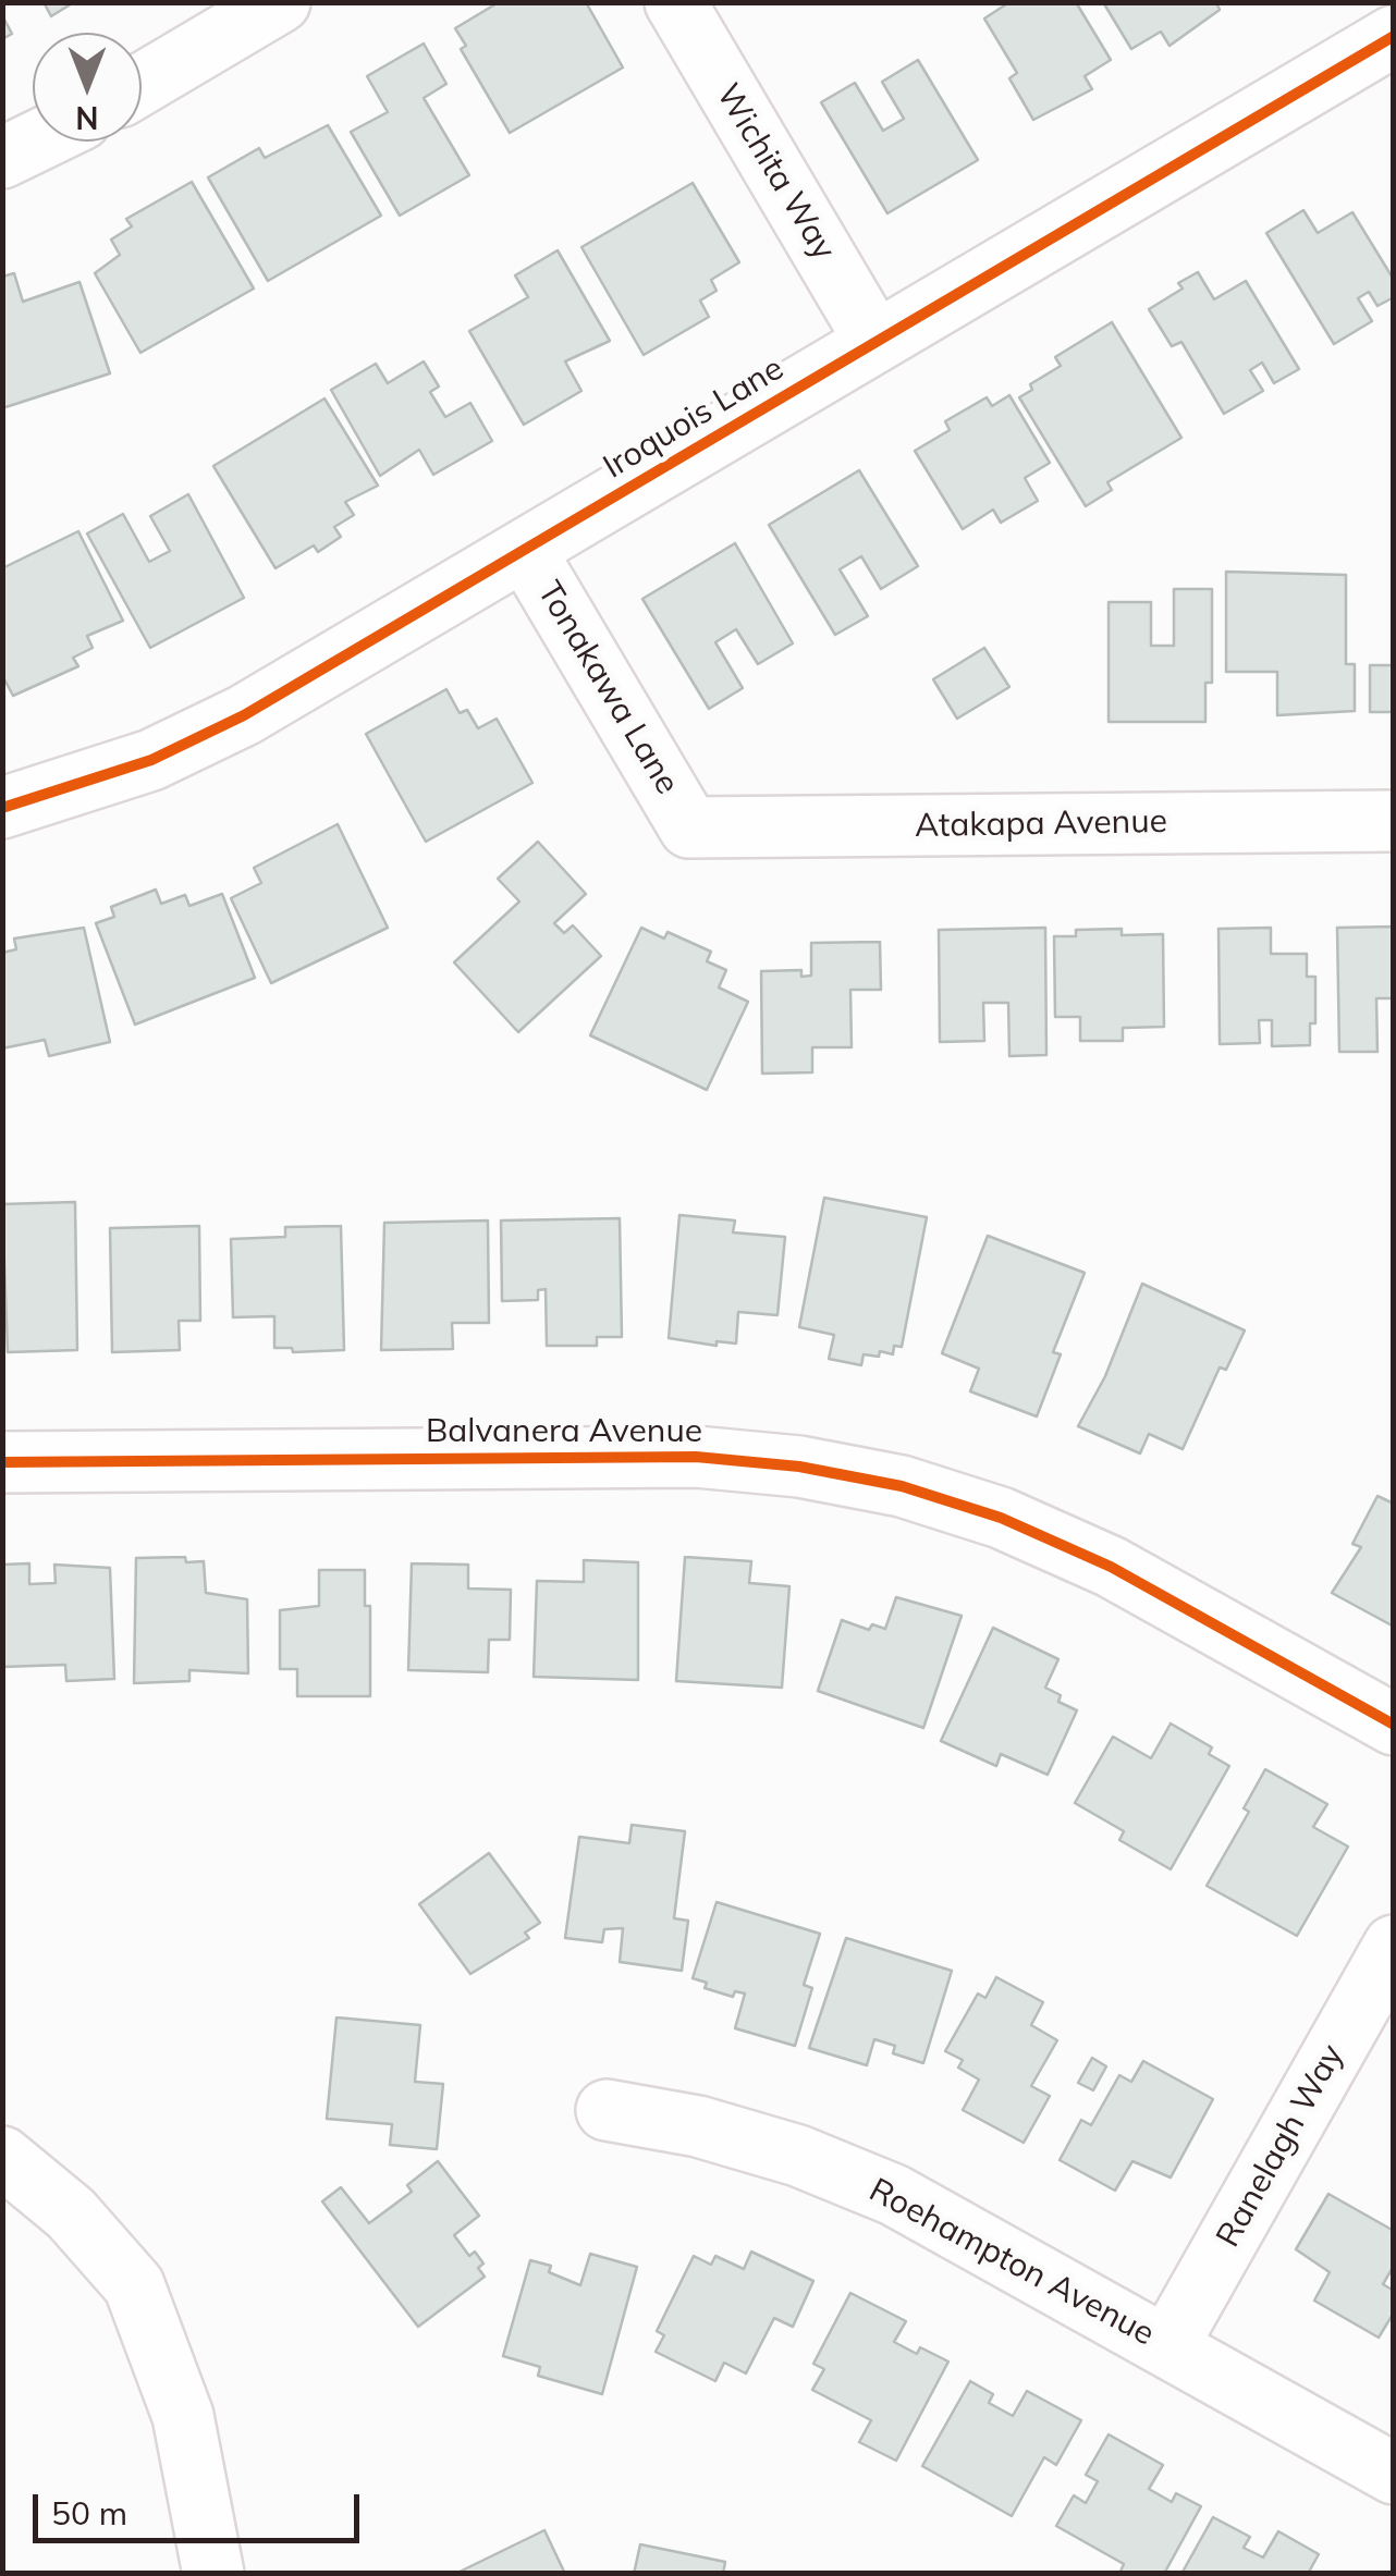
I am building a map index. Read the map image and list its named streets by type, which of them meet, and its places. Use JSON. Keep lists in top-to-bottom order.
{
  "streets": {
    "street": [
      "Wichita Way",
      "Iroquois Lane",
      "Tonakawa Lane",
      "Atakapa Avenue",
      "Balvanera Avenue",
      "Ranelagh Way",
      "Roehampton Avenue"
    ]
  },
  "crossings": [
    ["Wichita Way", "Iroquois Lane"],
    ["Iroquois Lane", "Tonakawa Lane"],
    ["Tonakawa Lane", "Atakapa Avenue"],
    ["Ranelagh Way", "Roehampton Avenue"]
  ],
  "scale_bar": "50 m",
  "north": "bottom"
}
